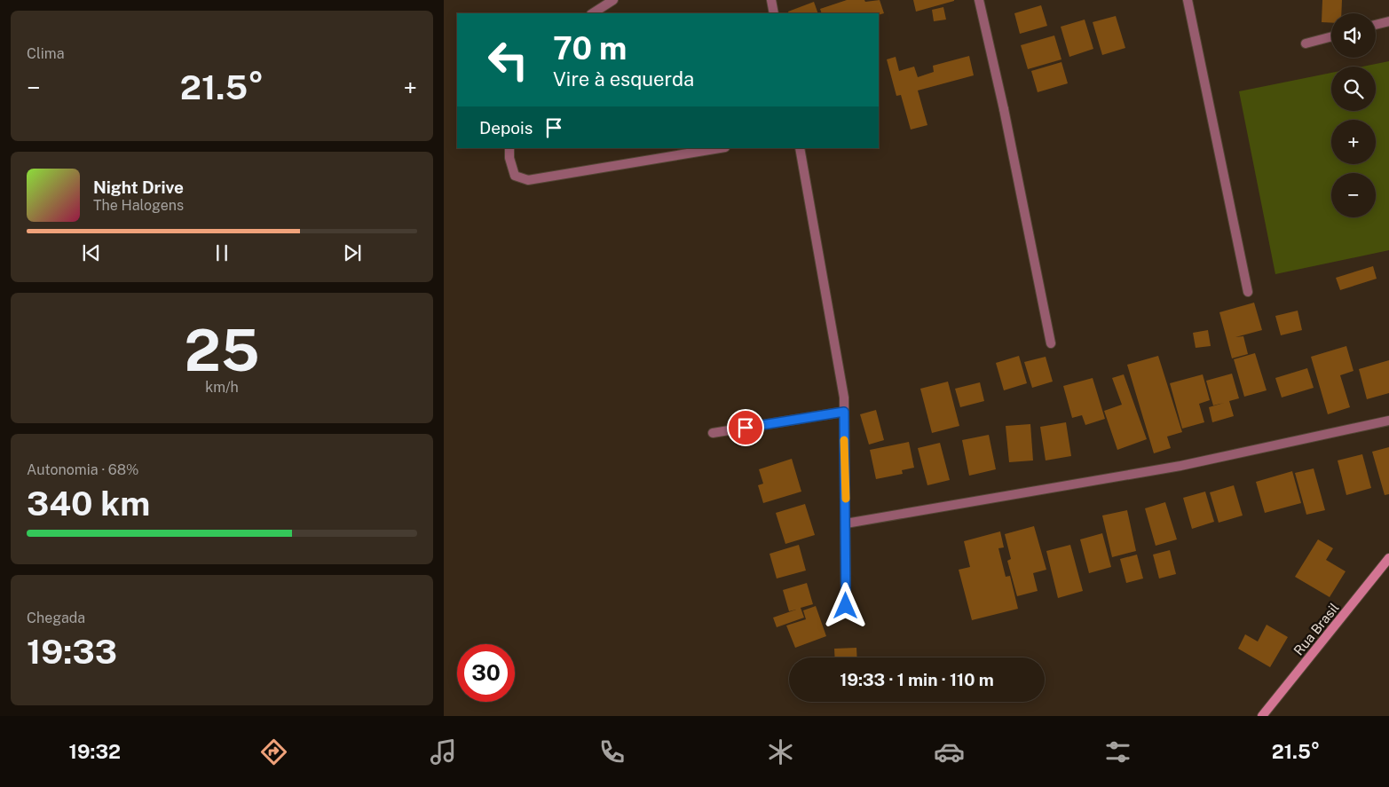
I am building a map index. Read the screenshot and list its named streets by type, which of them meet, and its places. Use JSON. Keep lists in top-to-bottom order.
{
  "streets": {
    "street": ["Rua Brasil"]
  },
  "page": {
    "tile": [
      "Clima",
      ["25", "km/h"],
      ["Autonomia · 68%", "340 km"],
      ["Chegada", "19:33"]
    ],
    "map_buttons": ["+", "−"],
    "turn": ["70 m", "Vire à esquerda"],
    "heat": ["−", "21.5°", "+"],
    "then": "Depois",
    "song": ["Night Drive", "The Halogens"],
    "limit": "30",
    "trip": "19:33 · 1 min · 110 m",
    "tabs": ["19:32", "21.5°"]
  }
}
